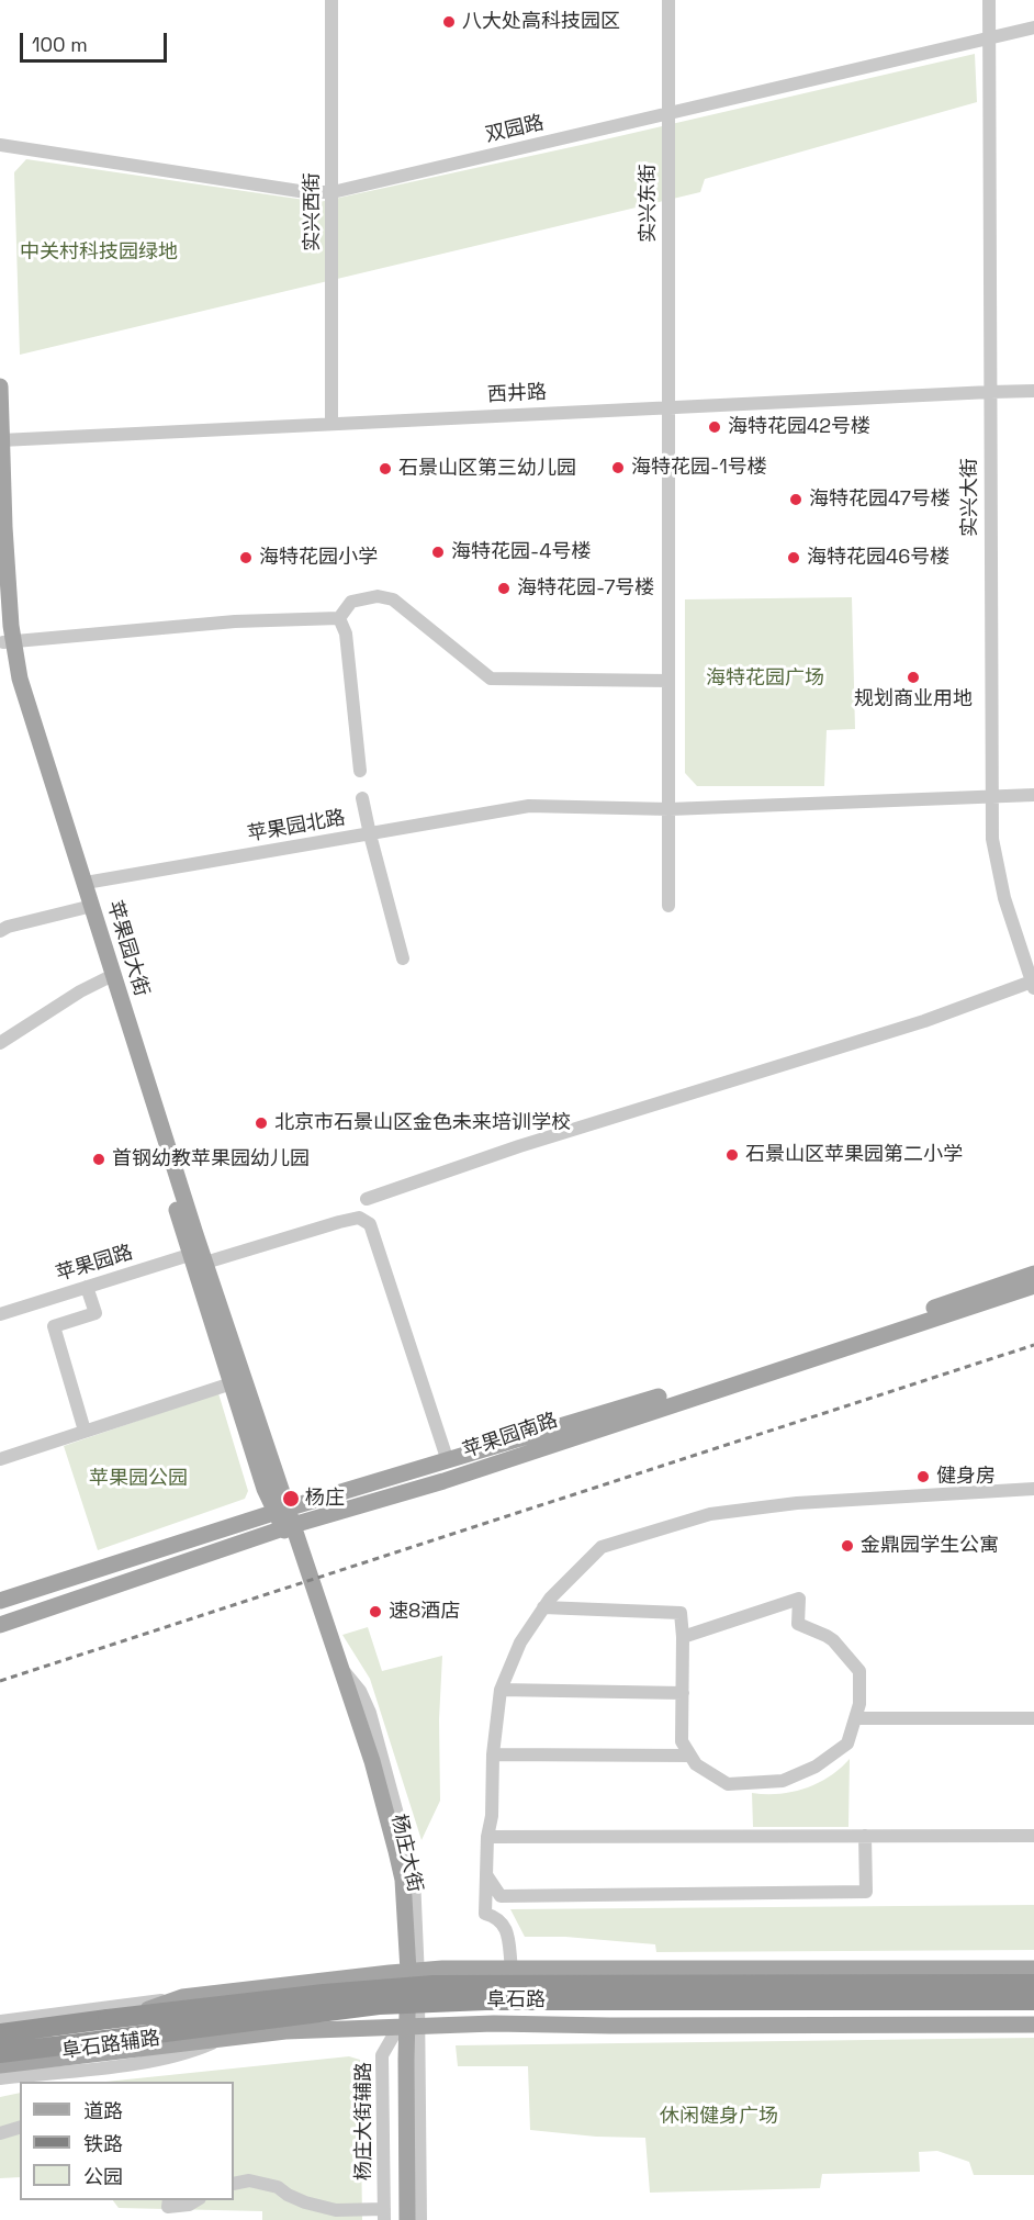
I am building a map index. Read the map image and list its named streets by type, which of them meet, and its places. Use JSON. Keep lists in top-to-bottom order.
{
  "streets": {
    "highway": ["阜石路"],
    "main road": ["苹果园大街", "苹果园南路", "杨庄大街"],
    "street": [
      "双园路",
      "实兴东街",
      "实兴西街",
      "西井路",
      "实兴大街",
      "苹果园北路",
      "苹果园路",
      "阜石路辅路"
    ]
  },
  "crossings": [
    ["双园路", "实兴东街"],
    ["双园路", "实兴西街"],
    ["双园路", "实兴大街"],
    ["实兴东街", "西井路"],
    ["实兴东街", "苹果园北路"],
    ["实兴西街", "西井路"],
    ["西井路", "实兴大街"],
    ["西井路", "苹果园大街"],
    ["实兴大街", "苹果园北路"],
    ["苹果园北路", "苹果园大街"],
    ["苹果园大街", "苹果园路"],
    ["苹果园大街", "苹果园南路"],
    ["苹果园大街", "杨庄大街"],
    ["苹果园路", "苹果园南路"],
    ["苹果园南路", "杨庄大街"],
    ["杨庄大街", "阜石路"],
    ["阜石路", "阜石路辅路"]
  ],
  "parks": [
    "中关村科技园绿地",
    "海特花园广场",
    "苹果园公园",
    "休闲健身广场"
  ],
  "places": [
    "八大处高科技园区",
    "海特花园42号楼",
    "海特花园-1号楼",
    "石景山区第三幼儿园",
    "海特花园47号楼",
    "海特花园-4号楼",
    "海特花园小学",
    "海特花园46号楼",
    "海特花园-7号楼",
    "规划商业用地",
    "北京市石景山区金色未来培训学校",
    "石景山区苹果园第二小学",
    "首钢幼教苹果园幼儿园",
    "健身房",
    "杨庄",
    "金鼎园学生公寓",
    "速8酒店"
  ],
  "legend": ["道路", "铁路", "公园"],
  "scale_bar": "100 m"
}
